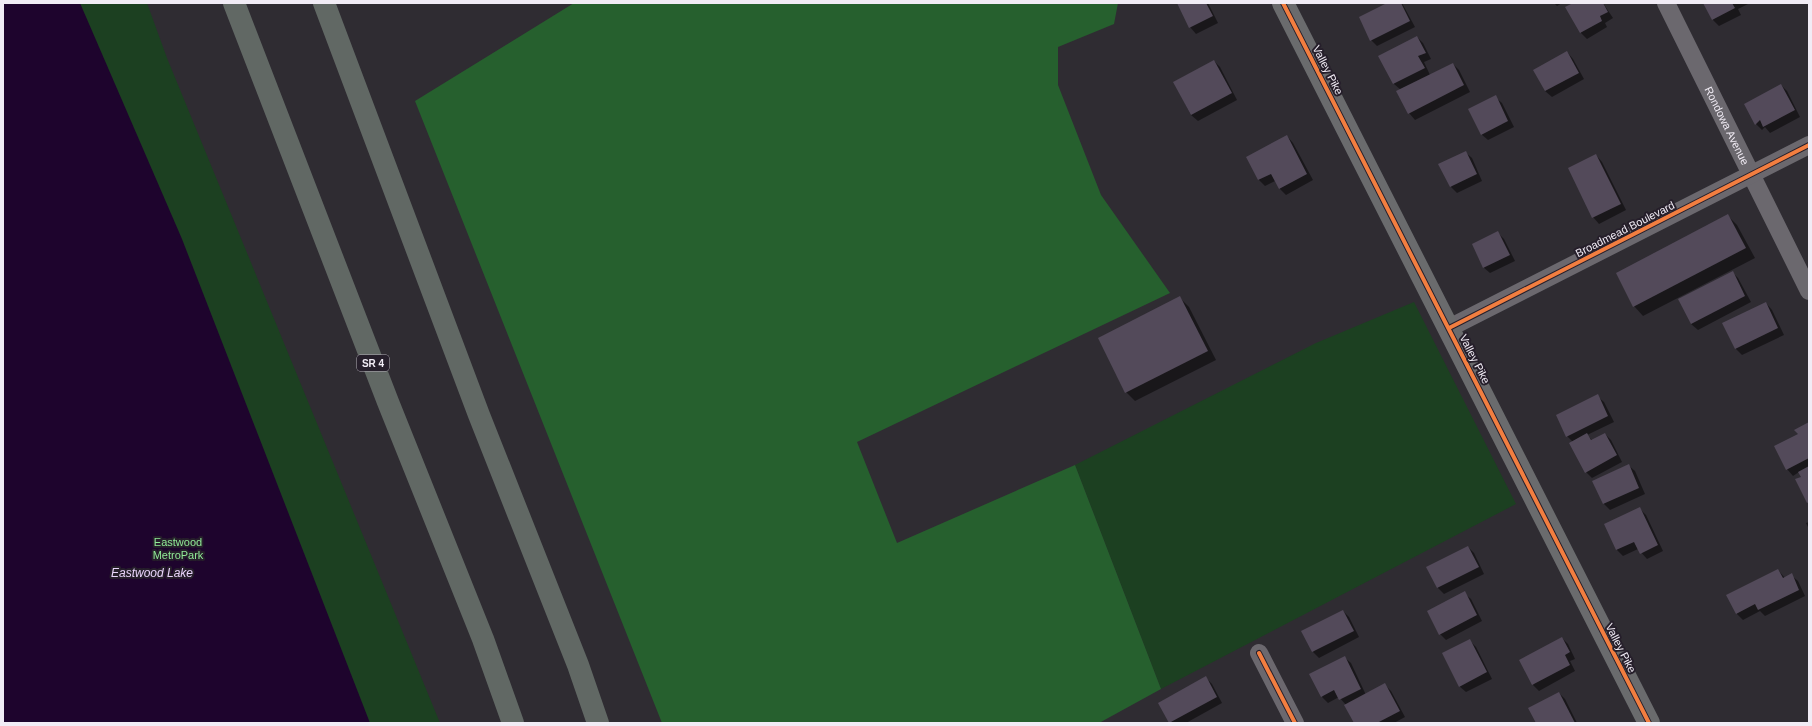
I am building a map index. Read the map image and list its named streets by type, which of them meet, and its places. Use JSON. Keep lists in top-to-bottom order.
{
  "streets": {
    "highway": ["SR 4"],
    "street": ["Valley Pike", "Rondowa Avenue", "Broadmead Boulevard"]
  },
  "crossings": [
    ["Valley Pike", "Broadmead Boulevard"],
    ["Rondowa Avenue", "Broadmead Boulevard"]
  ],
  "water": ["Eastwood Lake"],
  "parks": ["Eastwood MetroPark"]
}
